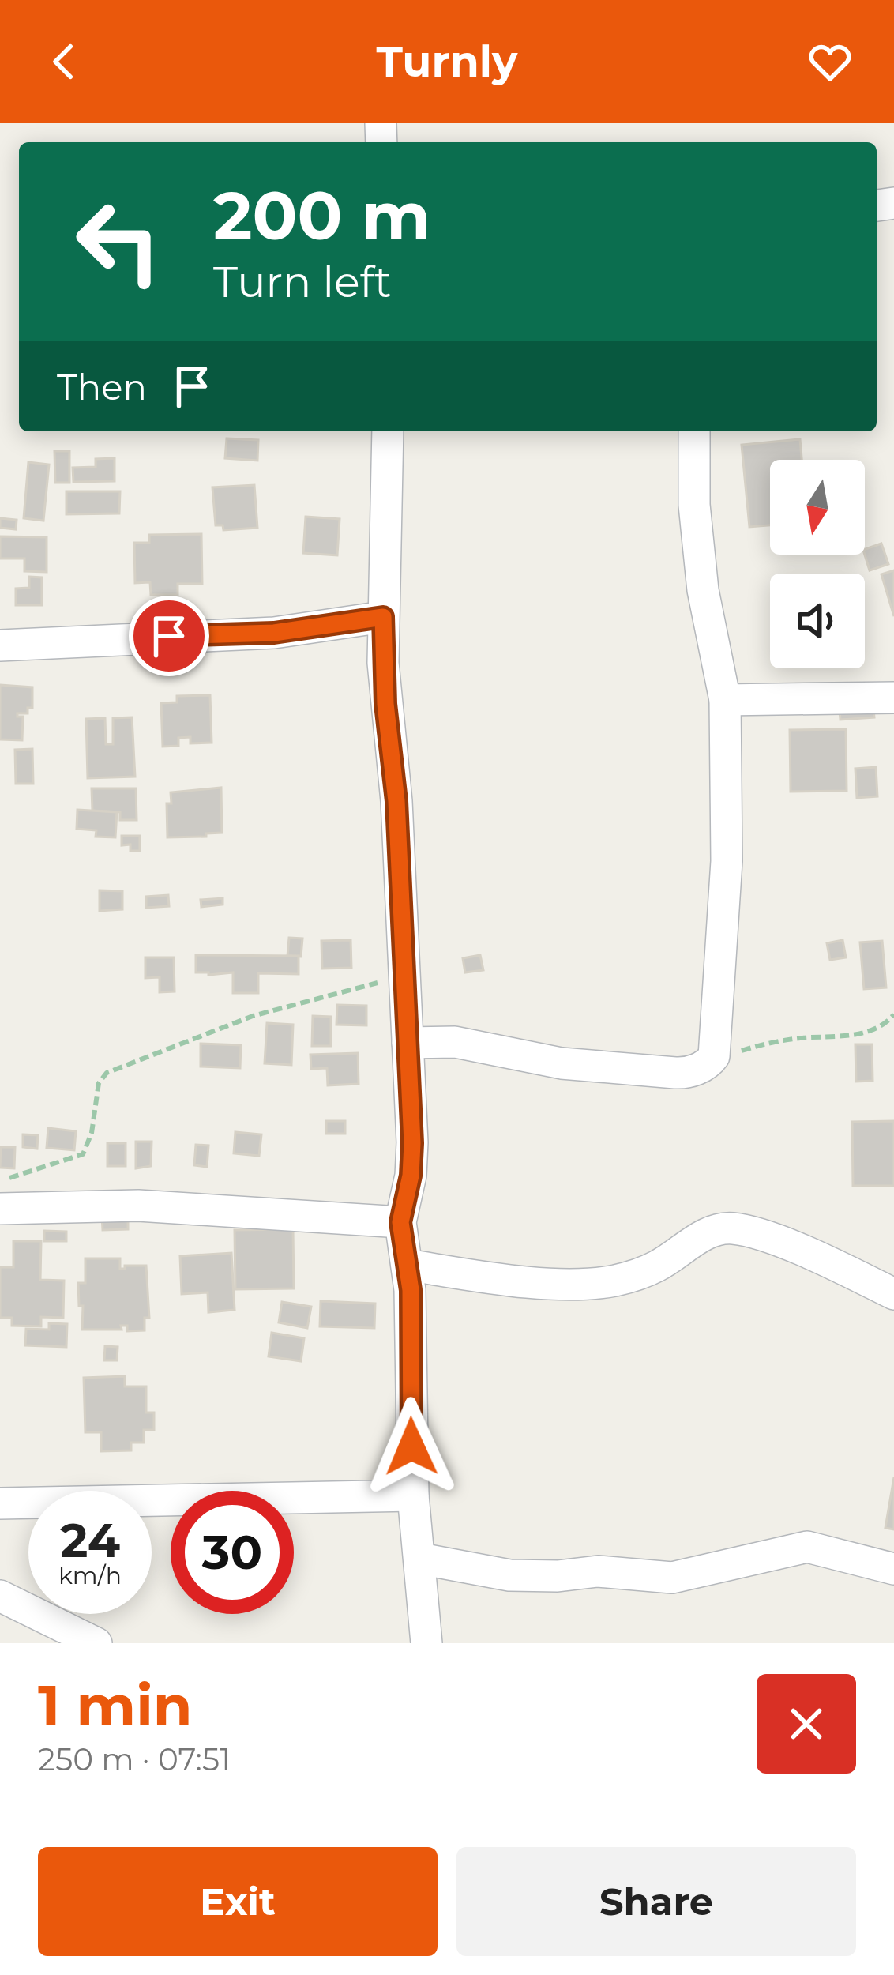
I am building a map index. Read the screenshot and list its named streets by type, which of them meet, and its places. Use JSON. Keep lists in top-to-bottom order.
{
  "north": "bottom",
  "page": {
    "header": "Turnly",
    "turn": ["200 m", "Turn left"],
    "then": "Then",
    "speed": "24 km/h",
    "limit": "30",
    "heading": ["1 min", "250 m · 07:51"],
    "buttons": ["Exit", "Share"]
  }
}
